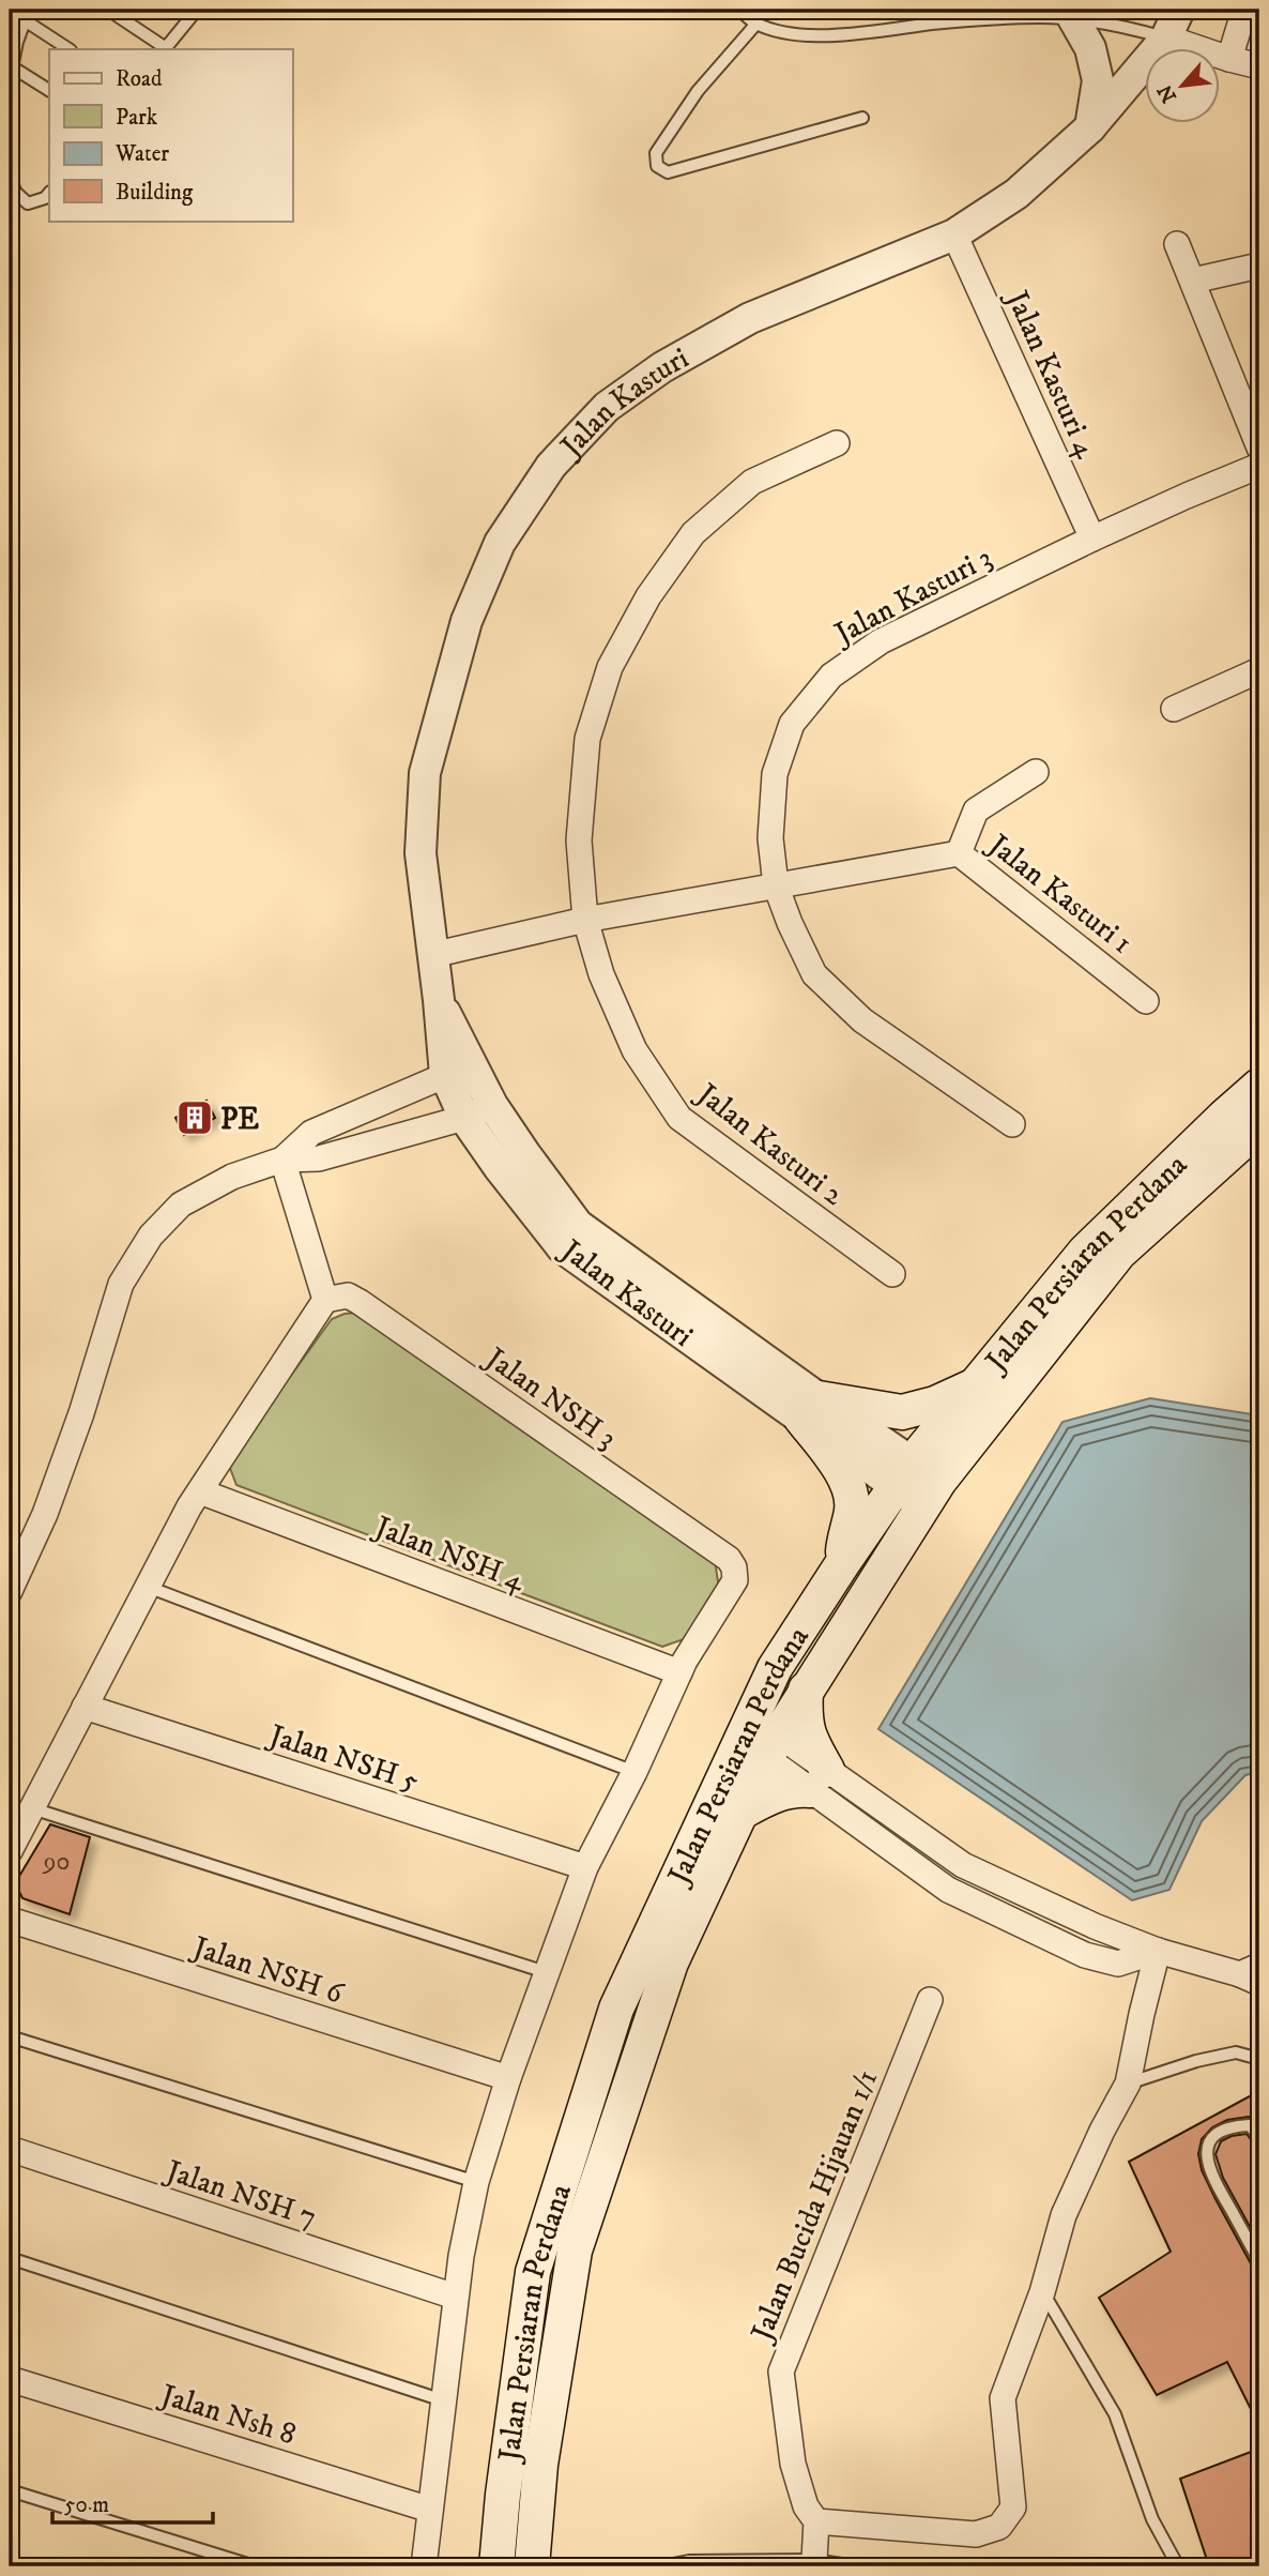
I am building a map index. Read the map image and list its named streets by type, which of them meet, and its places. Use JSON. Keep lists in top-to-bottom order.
{
  "streets": {
    "main road": ["Jalan Persiaran Perdana"],
    "street": [
      "Jalan Kasturi 4",
      "Jalan Kasturi",
      "Jalan Kasturi 3",
      "Jalan Kasturi 1",
      "Jalan Kasturi 2",
      "Jalan NSH 3",
      "Jalan NSH 4",
      "Jalan NSH 5",
      "Jalan NSH 6",
      "Jalan NSH 7",
      "Jalan Bucida Hijauan 1/1",
      "Jalan Nsh 8"
    ]
  },
  "crossings": [
    ["Jalan Kasturi 4", "Jalan Kasturi"],
    ["Jalan Kasturi 4", "Jalan Kasturi 3"],
    ["Jalan Kasturi", "Jalan Persiaran Perdana"],
    ["Jalan NSH 3", "Jalan NSH 4"]
  ],
  "places": {
    "building": ["PE"]
  },
  "house_numbers": ["90"],
  "legend": [
    "Road",
    "Park",
    "Water",
    "Building"
  ],
  "scale_bar": "50 m",
  "north": "bottom left"
}
